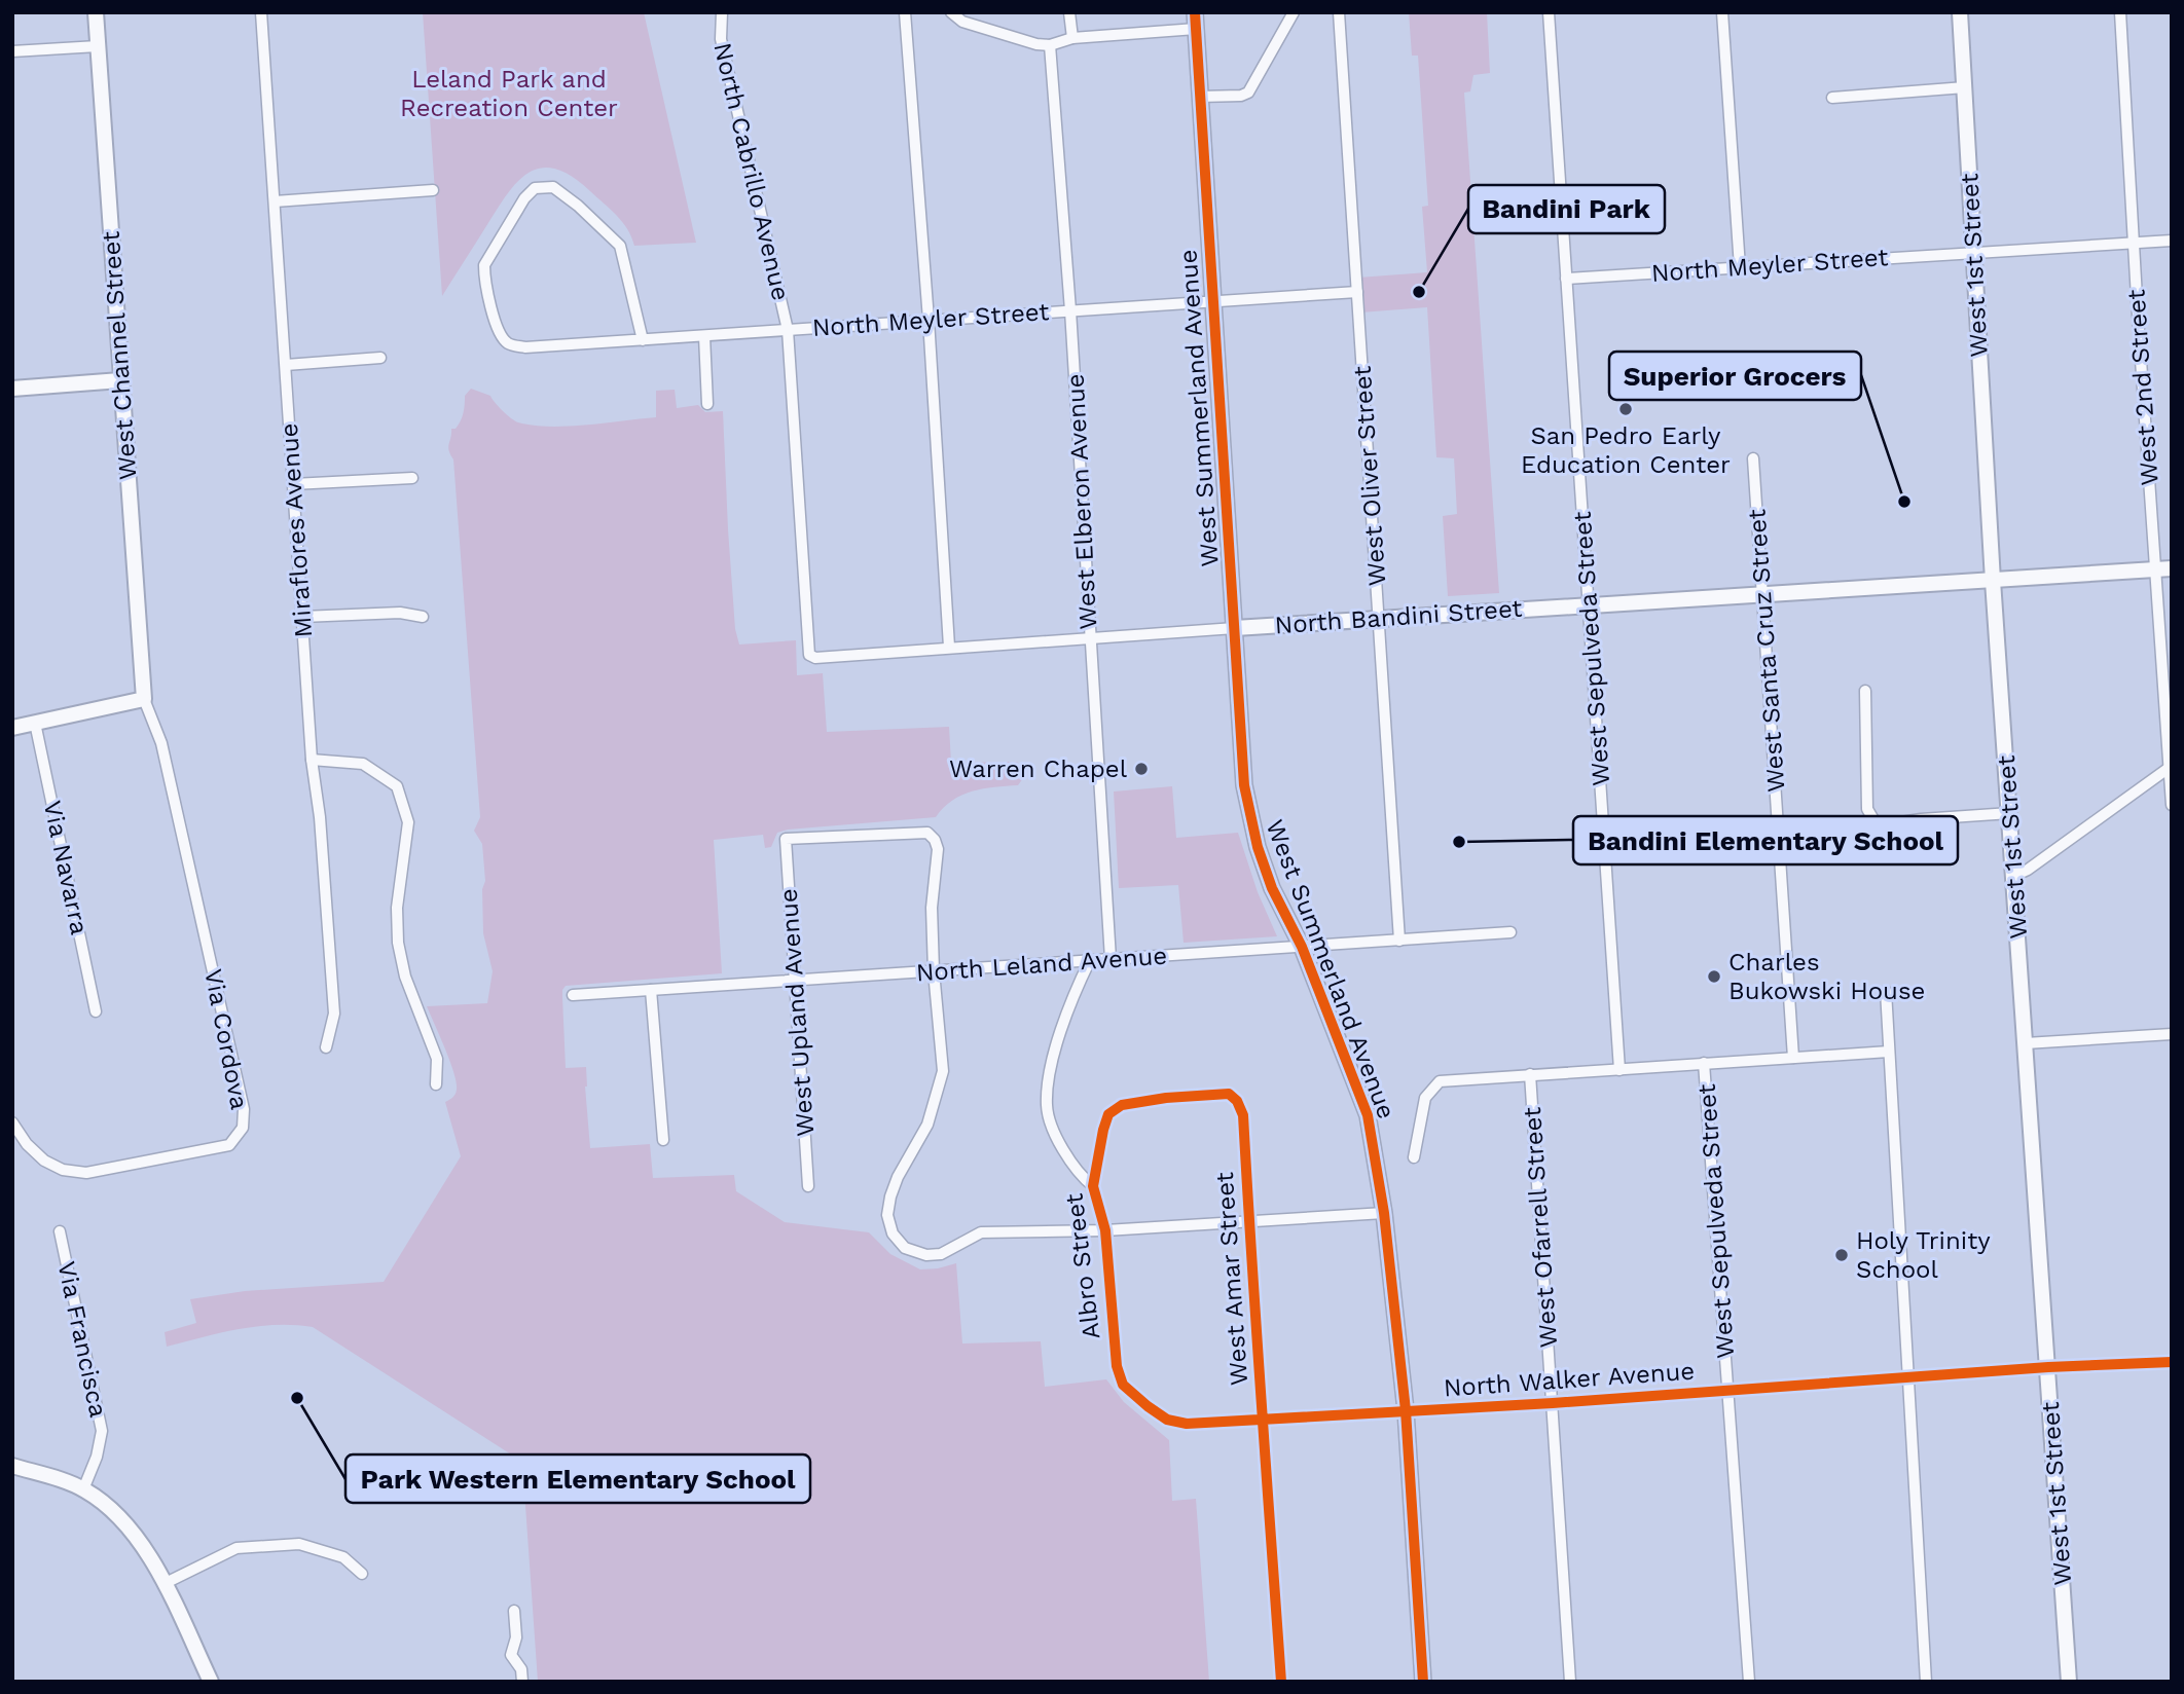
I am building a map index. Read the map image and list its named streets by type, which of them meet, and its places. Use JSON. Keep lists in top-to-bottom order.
{
  "streets": {
    "street": [
      "North Cabrillo Avenue",
      "North Meyler Street",
      "West 1st Street",
      "West Channel Street",
      "West 2nd Street",
      "West Summerland Avenue",
      "West Oliver Street",
      "West Elberon Avenue",
      "Miraflores Avenue",
      "North Bandini Street",
      "West Sepulveda Street",
      "West Santa Cruz Street",
      "Via Navarra",
      "North Leland Avenue",
      "West Upland Avenue",
      "Via Cordova",
      "West Ofarrell Street",
      "Albro Street",
      "West Amar Street",
      "Via Francisca",
      "North Walker Avenue"
    ]
  },
  "crossings": [
    ["North Cabrillo Avenue", "North Meyler Street"],
    ["North Cabrillo Avenue", "North Bandini Street"],
    ["North Meyler Street", "West 1st Street"],
    ["North Meyler Street", "West 2nd Street"],
    ["North Meyler Street", "West Summerland Avenue"],
    ["North Meyler Street", "West Oliver Street"],
    ["North Meyler Street", "West Elberon Avenue"],
    ["North Meyler Street", "North Bandini Street"],
    ["North Meyler Street", "West Sepulveda Street"],
    ["West 1st Street", "North Bandini Street"],
    ["West 1st Street", "North Walker Avenue"],
    ["West Channel Street", "Via Cordova"],
    ["West 2nd Street", "North Bandini Street"],
    ["West Summerland Avenue", "North Bandini Street"],
    ["West Summerland Avenue", "North Leland Avenue"],
    ["West Summerland Avenue", "North Walker Avenue"],
    ["West Oliver Street", "North Bandini Street"],
    ["West Oliver Street", "North Leland Avenue"],
    ["West Elberon Avenue", "North Bandini Street"],
    ["West Elberon Avenue", "North Leland Avenue"],
    ["North Bandini Street", "West Sepulveda Street"],
    ["North Bandini Street", "West Santa Cruz Street"],
    ["West Sepulveda Street", "North Walker Avenue"],
    ["North Leland Avenue", "West Upland Avenue"],
    ["West Ofarrell Street", "North Walker Avenue"],
    ["Albro Street", "West Amar Street"],
    ["Albro Street", "North Walker Avenue"],
    ["West Amar Street", "North Walker Avenue"]
  ],
  "parks": ["Leland Park and Recreation Center"],
  "places": [
    "Bandini Park",
    "San Pedro Early Education Center",
    "Superior Grocers",
    "Warren Chapel",
    "Bandini Elementary School",
    "Charles Bukowski House",
    "Holy Trinity School",
    "Park Western Elementary School"
  ]
}
